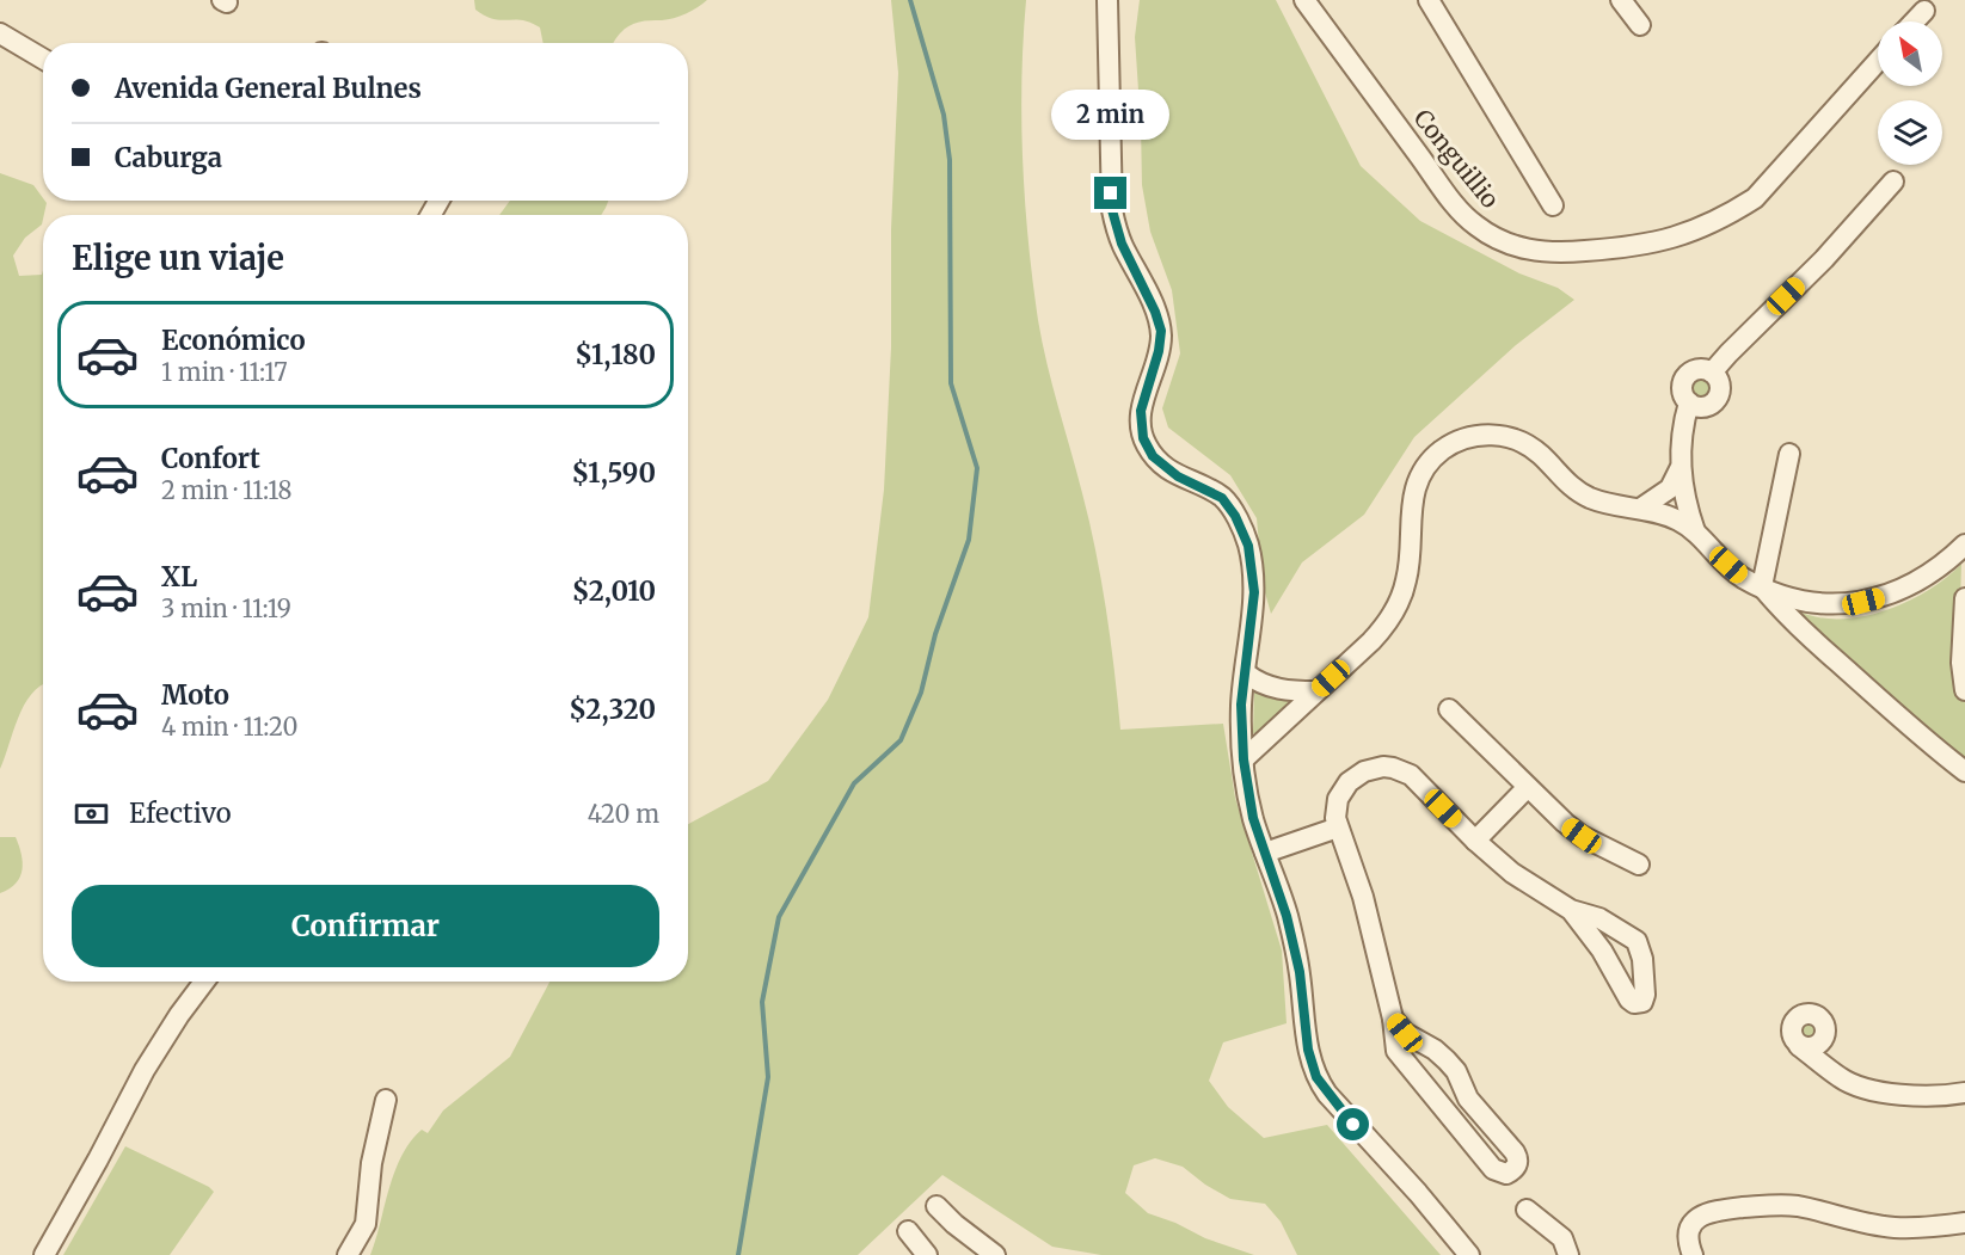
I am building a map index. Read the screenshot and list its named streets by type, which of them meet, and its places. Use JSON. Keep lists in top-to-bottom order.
{
  "streets": {
    "street": ["Conguillio"]
  },
  "north": "top left",
  "page": {
    "banner": ["Avenida General Bulnes", "Caburga"],
    "bubble": "2 min",
    "heading": "Elige un viaje",
    "list": [
      {
        "name": "Económico",
        "note": "1 min · 11:17",
        "value": "$1,180"
      },
      {
        "name": "Confort",
        "note": "2 min · 11:18",
        "value": "$1,590"
      },
      {
        "name": "XL",
        "note": "3 min · 11:19",
        "value": "$2,010"
      },
      {
        "name": "Moto",
        "note": "4 min · 11:20",
        "value": "$2,320"
      }
    ],
    "pay": ["Efectivo", "420 m"],
    "buttons": "Confirmar"
  }
}
